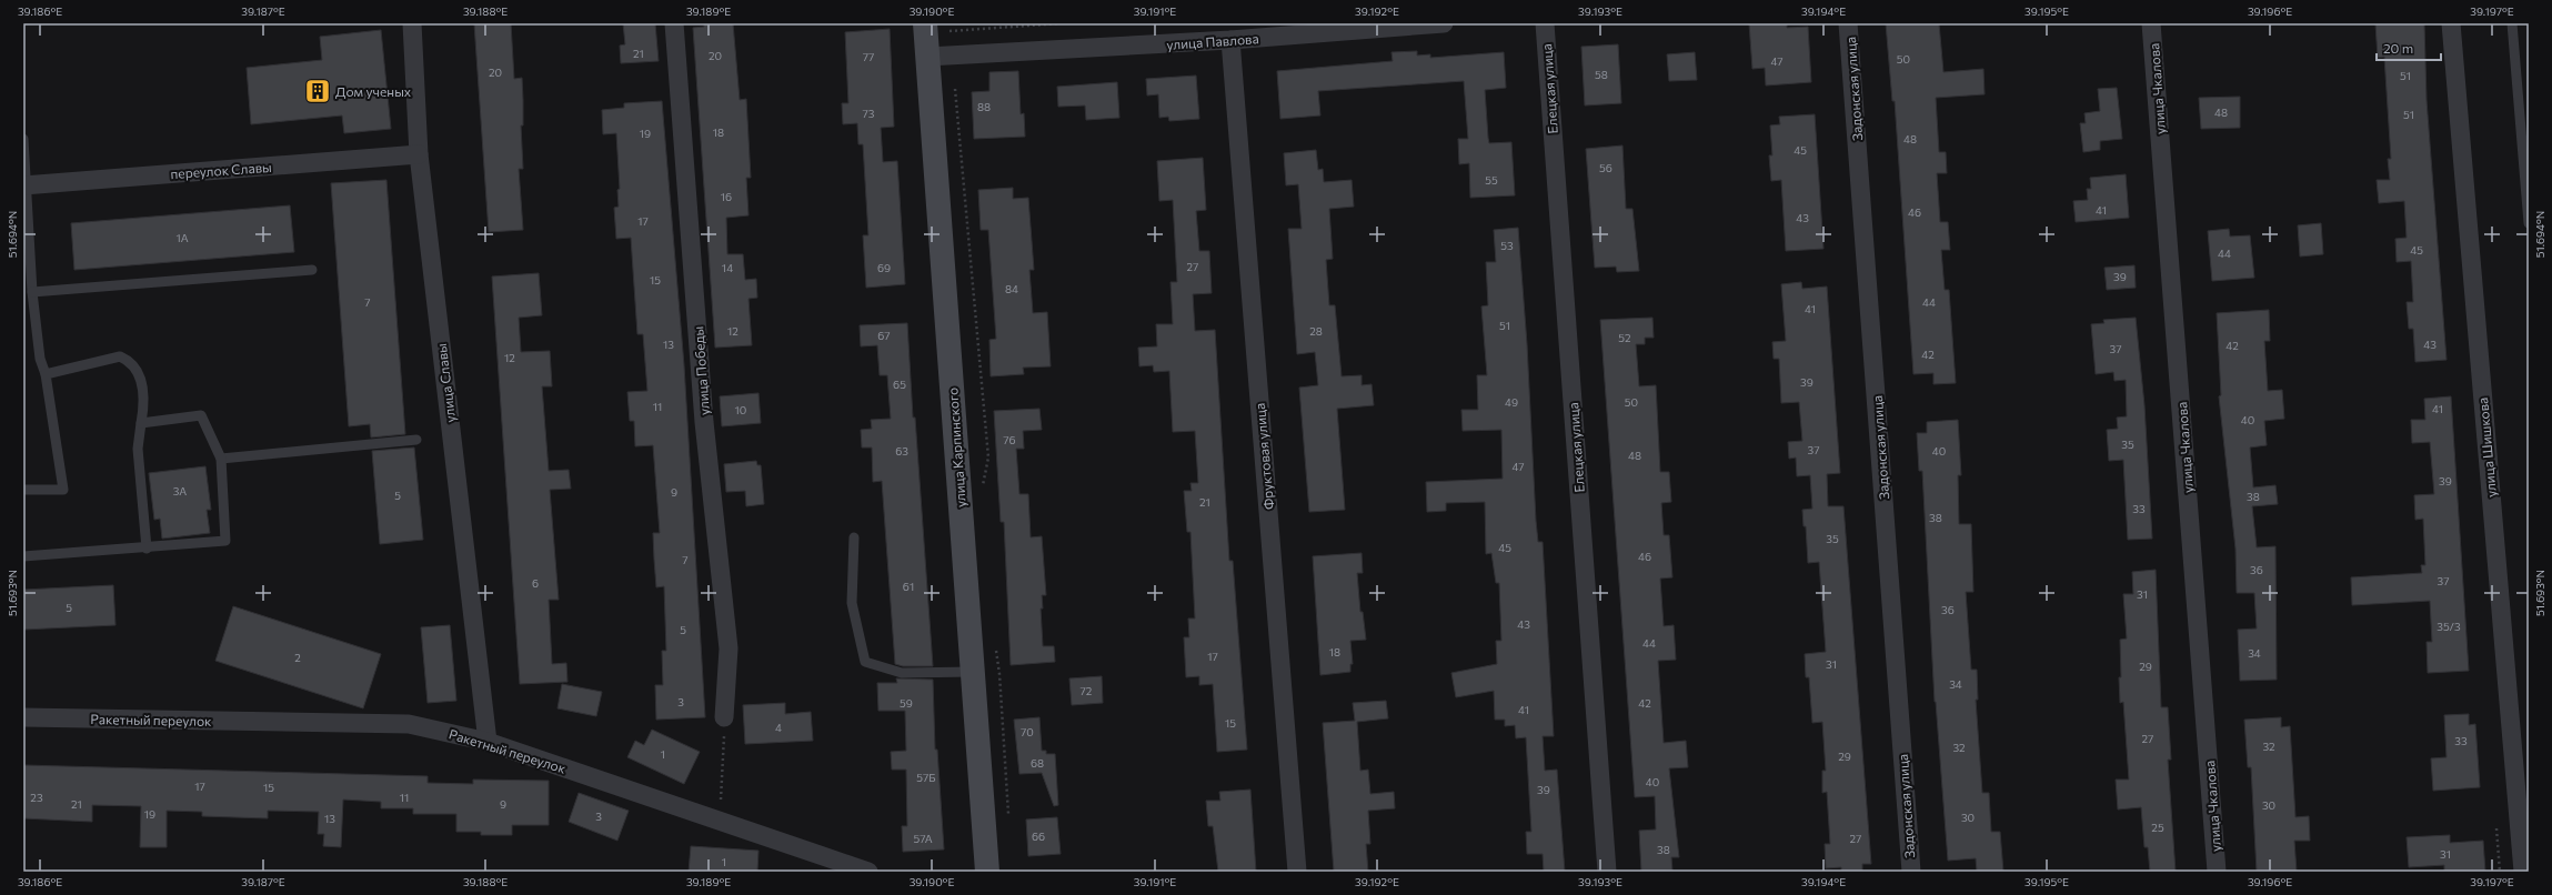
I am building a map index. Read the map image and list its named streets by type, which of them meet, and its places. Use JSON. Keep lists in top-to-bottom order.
{
  "streets": {
    "street": [
      "улица Павлова",
      "Елецкая улица",
      "Задонская улица",
      "улица Чкалова",
      "переулок Славы",
      "улица Победы",
      "улица Славы",
      "улица Карпинского",
      "улица Шишкова",
      "Фруктовая улица",
      "Ракетный переулок"
    ]
  },
  "crossings": [
    ["улица Павлова", "улица Карпинского"],
    ["улица Павлова", "Фруктовая улица"],
    ["переулок Славы", "улица Славы"],
    ["улица Славы", "Ракетный переулок"]
  ],
  "places": {
    "building": ["Дом ученых"]
  },
  "house_numbers": [
    "21",
    "20",
    "77",
    "50",
    "47",
    "20",
    "58",
    "51",
    "88",
    "48",
    "73",
    "51",
    "18",
    "19",
    "48",
    "45",
    "56",
    "55",
    "16",
    "41",
    "46",
    "43",
    "17",
    "1А",
    "53",
    "45",
    "44",
    "27",
    "14",
    "69",
    "39",
    "15",
    "84",
    "7",
    "44",
    "41",
    "51",
    "12",
    "28",
    "67",
    "52",
    "13",
    "43",
    "42",
    "37",
    "42",
    "12",
    "39",
    "65",
    "49",
    "50",
    "11",
    "41",
    "10",
    "40",
    "76",
    "35",
    "37",
    "63",
    "40",
    "48",
    "47",
    "39",
    "3А",
    "9",
    "5",
    "38",
    "21",
    "33",
    "38",
    "35",
    "45",
    "46",
    "7",
    "36",
    "37",
    "6",
    "61",
    "31",
    "5",
    "36",
    "43",
    "35/3",
    "5",
    "44",
    "18",
    "34",
    "17",
    "2",
    "31",
    "29",
    "34",
    "72",
    "3",
    "59",
    "42",
    "41",
    "15",
    "4",
    "70",
    "27",
    "33",
    "32",
    "32",
    "1",
    "29",
    "68",
    "57Б",
    "40",
    "17",
    "15",
    "39",
    "23",
    "11",
    "21",
    "9",
    "30",
    "19",
    "3",
    "30",
    "13",
    "25",
    "66",
    "57А",
    "27",
    "38",
    "31",
    "1"
  ],
  "scale_bar": "20 m",
  "coordinates": [
    "39.186°E",
    "39.187°E",
    "39.188°E",
    "39.189°E",
    "39.190°E",
    "39.191°E",
    "39.192°E",
    "39.193°E",
    "39.194°E",
    "39.195°E",
    "39.196°E",
    "39.197°E",
    "51.694°N",
    "51.693°N"
  ]
}
